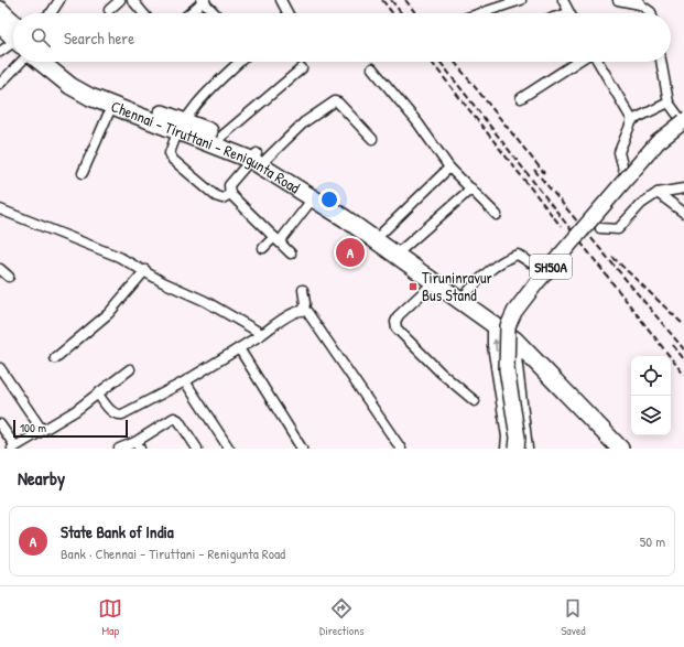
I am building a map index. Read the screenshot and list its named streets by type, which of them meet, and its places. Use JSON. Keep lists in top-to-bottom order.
{
  "streets": {
    "highway": ["Chennai - Tiruttani - Renigunta Road"],
    "main road": ["SH50A"]
  },
  "places": {
    "transit": ["Tiruninravur Bus Stand"]
  },
  "scale_bar": "100 m",
  "page": {
    "search": "Search here",
    "pins": "A",
    "scale": "100 m",
    "heading": "Nearby",
    "list": [
      {
        "mark": "A",
        "name": "State Bank of India",
        "note": "Bank · Chennai - Tiruttani - Renigunta Road",
        "value": "50 m"
      }
    ],
    "nav": ["Map", "Directions", "Saved"]
  }
}
